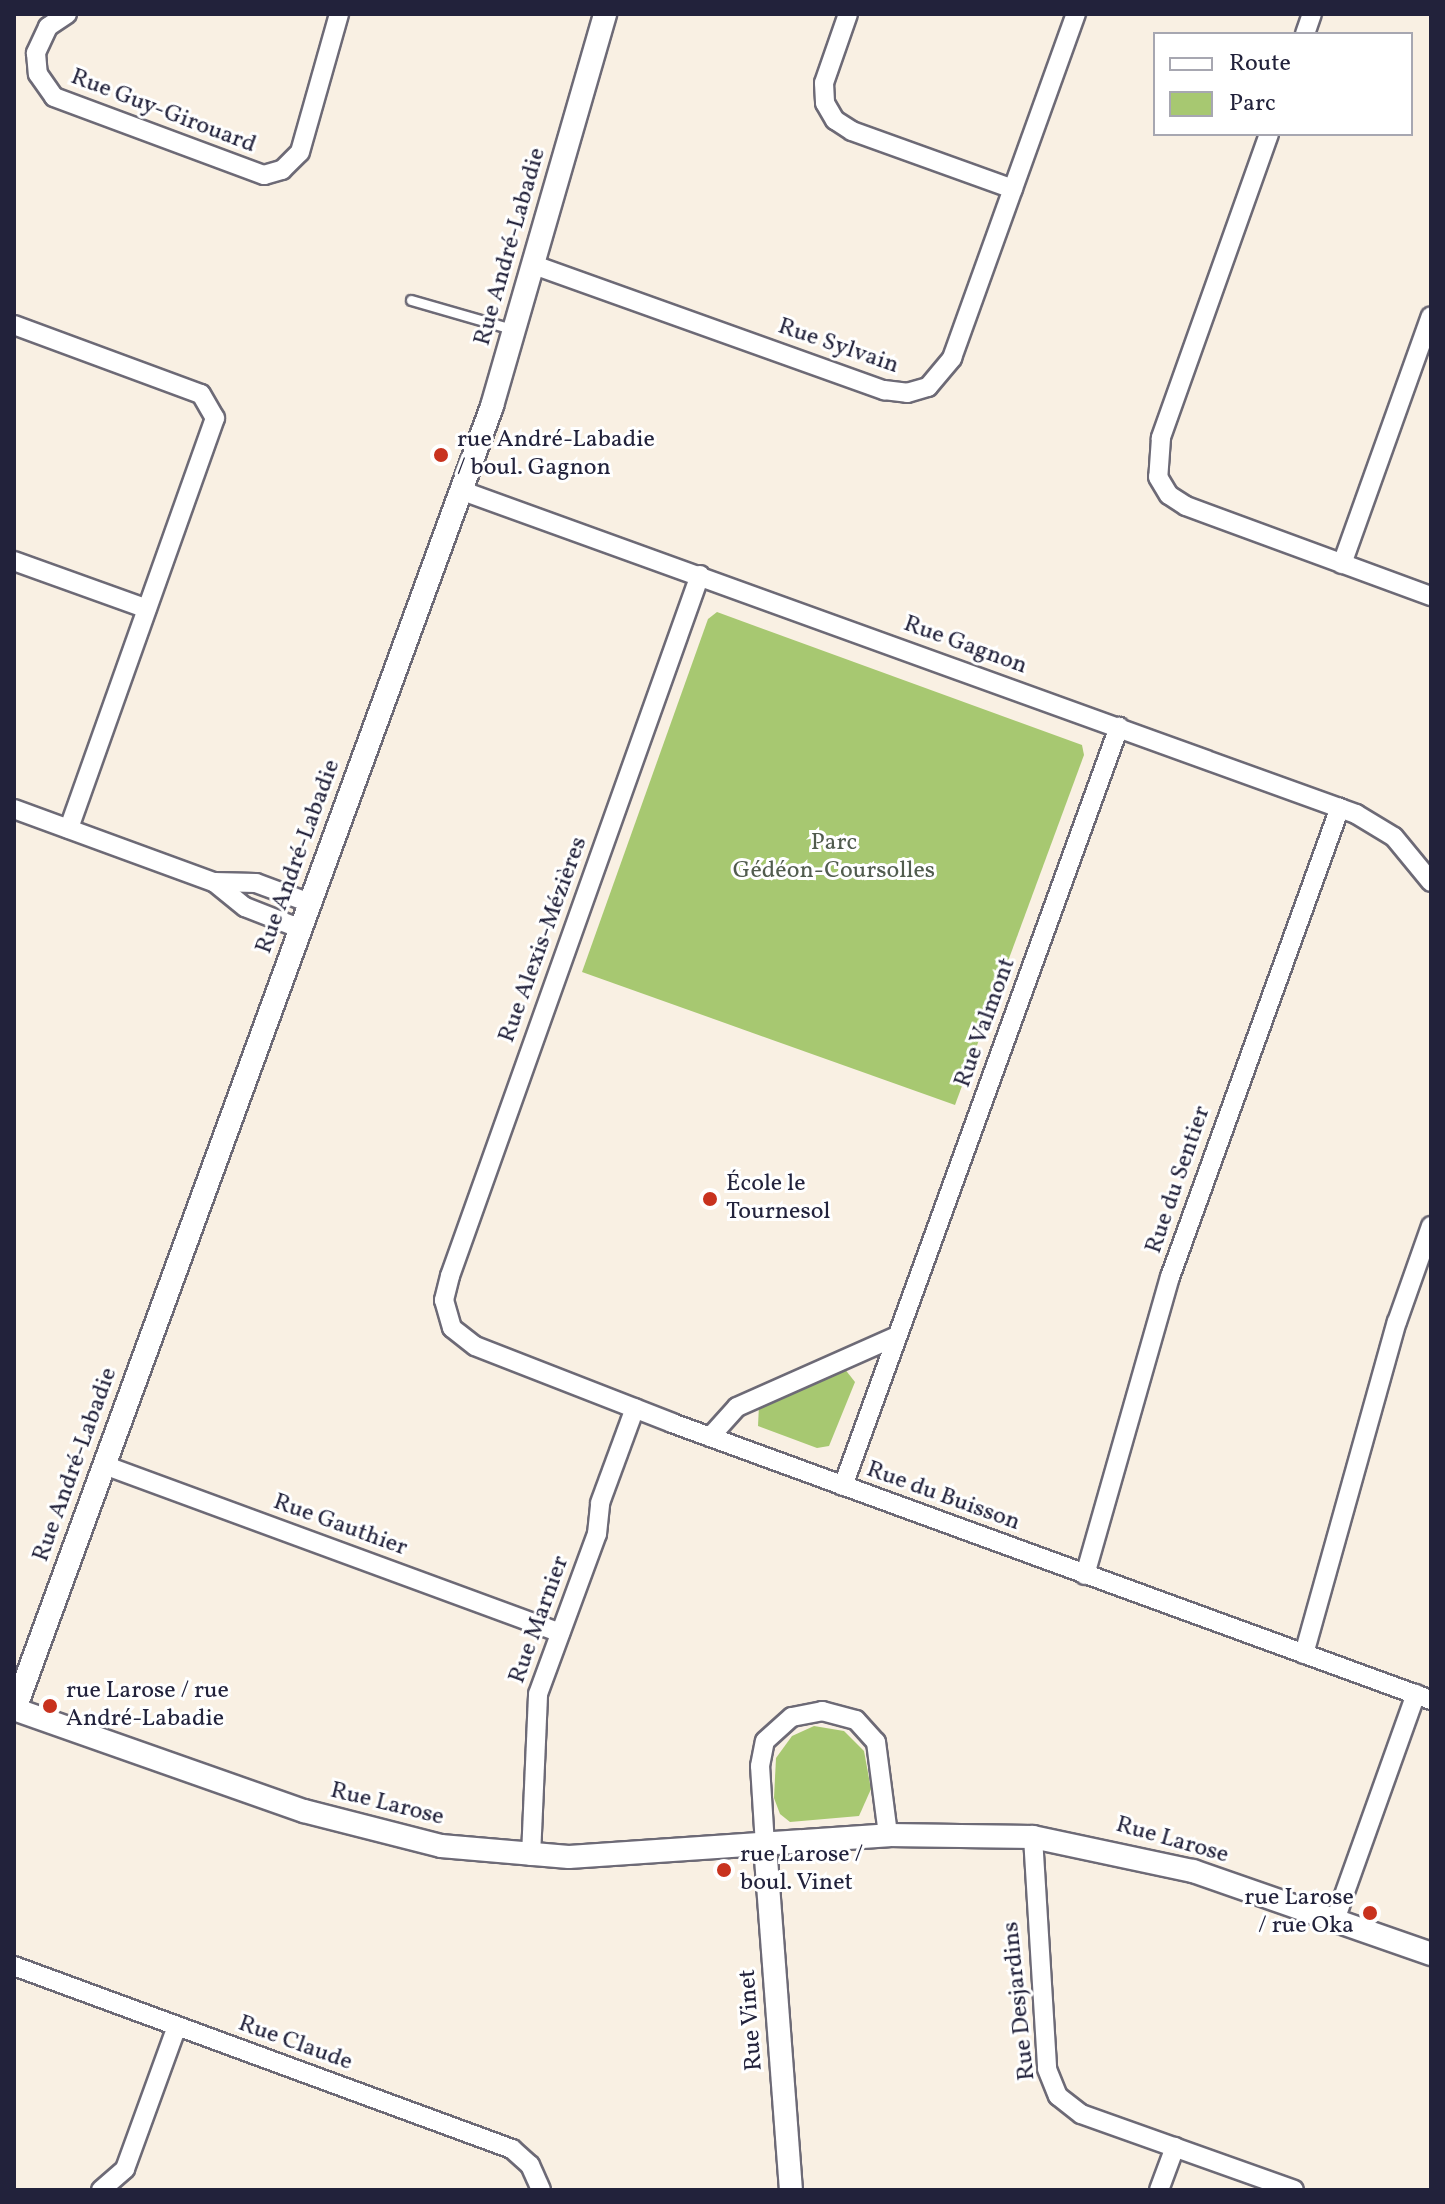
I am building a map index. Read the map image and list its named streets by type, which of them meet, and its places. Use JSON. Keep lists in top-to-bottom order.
{
  "streets": {
    "street": [
      "Rue Guy-Girouard",
      "Rue André-Labadie",
      "Rue Sylvain",
      "Rue Gagnon",
      "Rue Alexis-Mézières",
      "Rue Valmont",
      "Rue du Sentier",
      "Rue du Buisson",
      "Rue Gauthier",
      "Rue Marnier",
      "Rue Larose",
      "Rue Desjardins",
      "Rue Vinet",
      "Rue Claude"
    ]
  },
  "crossings": [
    ["Rue André-Labadie", "Rue Sylvain"],
    ["Rue André-Labadie", "Rue Gagnon"],
    ["Rue André-Labadie", "Rue Gauthier"],
    ["Rue André-Labadie", "Rue Larose"],
    ["Rue Gagnon", "Rue Alexis-Mézières"],
    ["Rue Gagnon", "Rue Valmont"],
    ["Rue Gagnon", "Rue du Sentier"],
    ["Rue Alexis-Mézières", "Rue du Buisson"],
    ["Rue Valmont", "Rue du Buisson"],
    ["Rue du Sentier", "Rue du Buisson"],
    ["Rue du Buisson", "Rue Marnier"],
    ["Rue Gauthier", "Rue Marnier"],
    ["Rue Marnier", "Rue Larose"],
    ["Rue Larose", "Rue Desjardins"],
    ["Rue Larose", "Rue Vinet"]
  ],
  "parks": ["Parc Gédéon-Coursolles"],
  "places": [
    "rue André-Labadie / boul. Gagnon",
    "École le Tournesol",
    "rue Larose / rue André-Labadie",
    "rue Larose / boul. Vinet",
    "rue Larose / rue Oka"
  ],
  "legend": ["Route", "Parc"]
}
